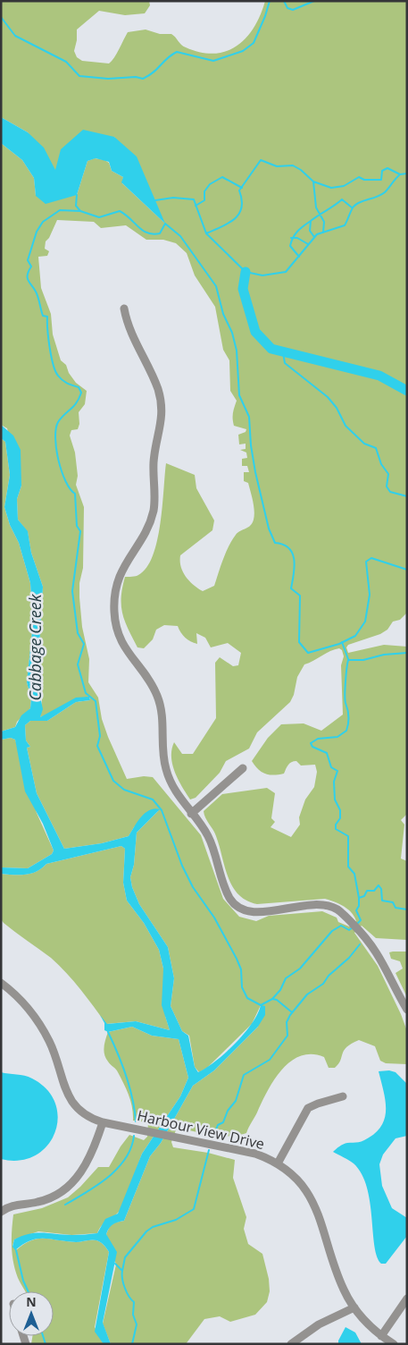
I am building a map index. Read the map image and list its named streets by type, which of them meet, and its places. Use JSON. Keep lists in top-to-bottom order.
{
  "streets": {
    "street": ["Harbour View Drive"]
  },
  "water": ["Cabbage Creek"],
  "north": "top"
}
